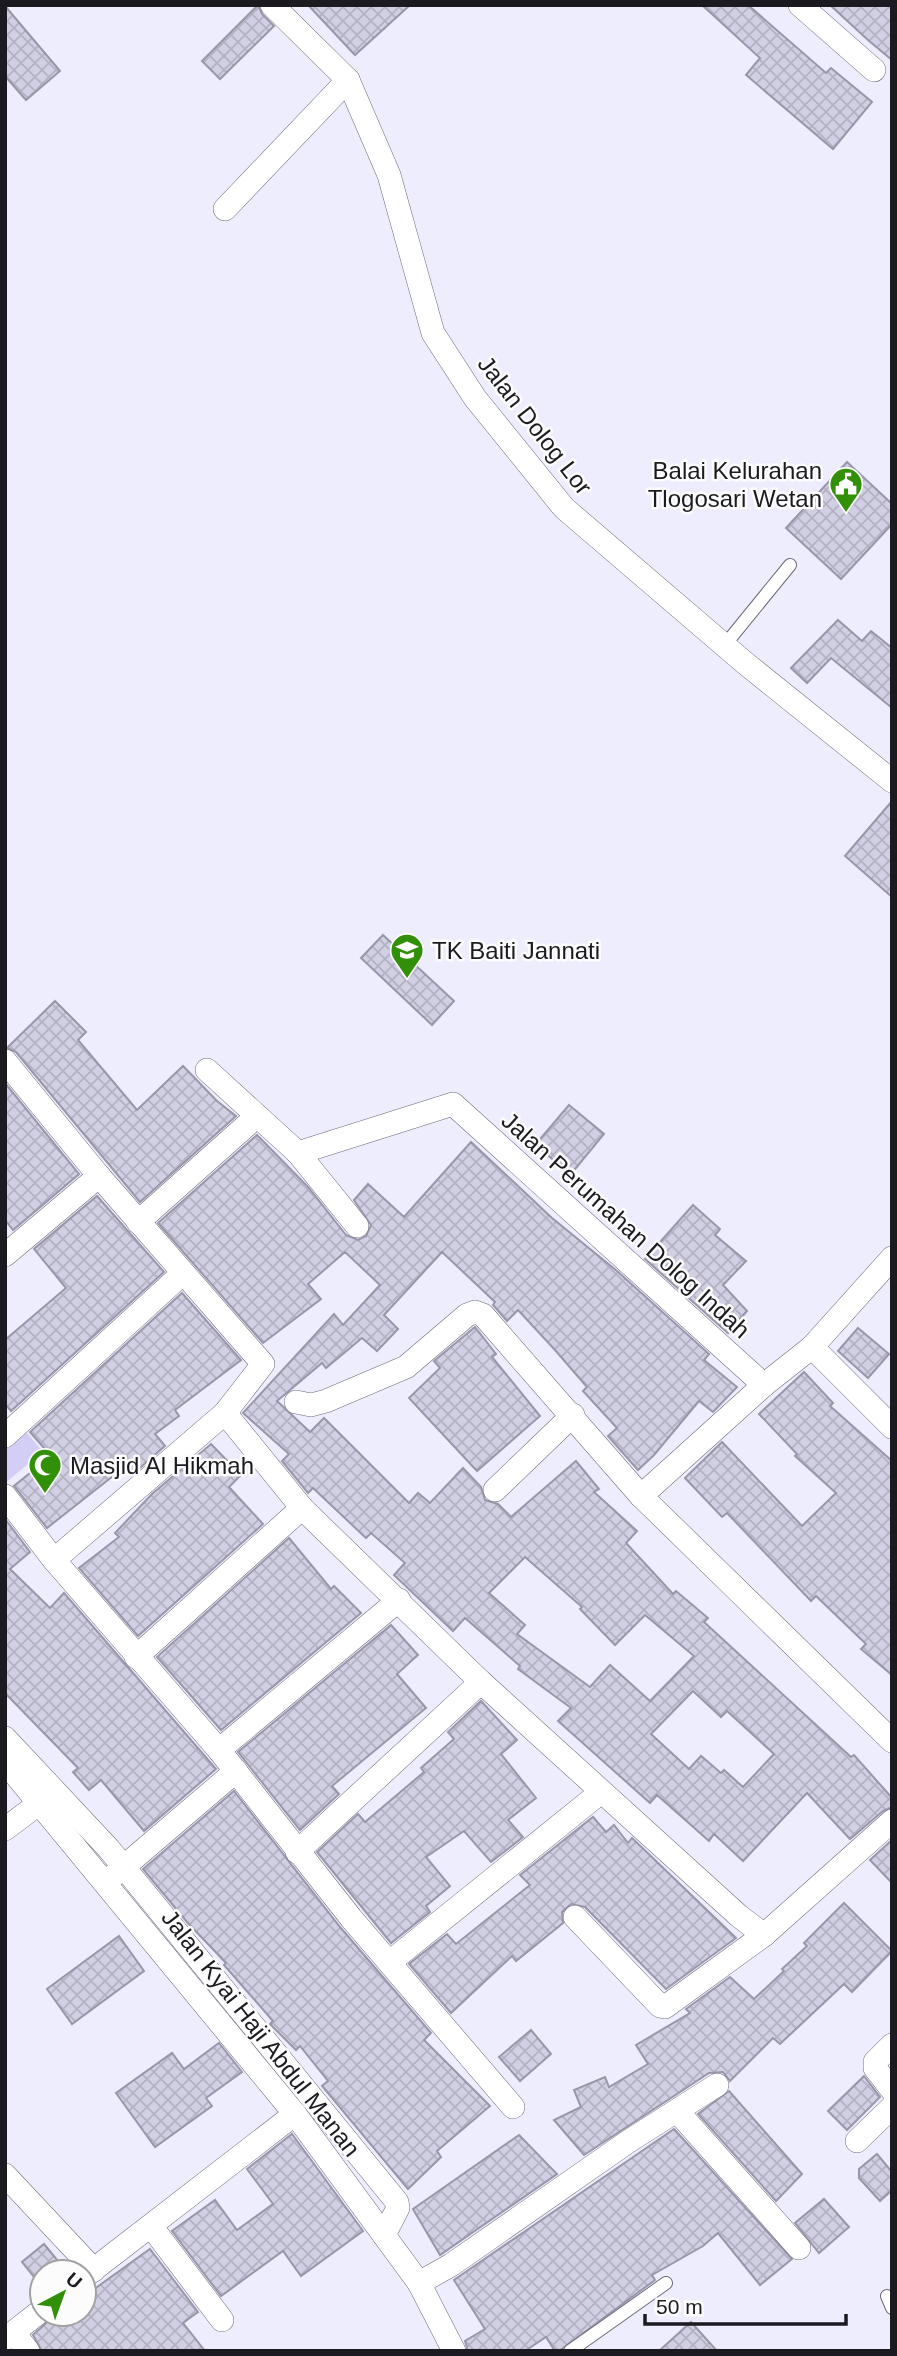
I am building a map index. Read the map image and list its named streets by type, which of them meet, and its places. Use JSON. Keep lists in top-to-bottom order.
{
  "streets": {
    "street": ["Jalan Dolog Lor", "Jalan Perumahan Dolog Indah", "Jalan Kyai Haji Abdul Manan"]
  },
  "places": {
    "public building": ["Balai Kelurahan Tlogosari Wetan"],
    "school or university": ["TK Baiti Jannati"],
    "mosque": ["Masjid Al Hikmah"]
  },
  "scale_bar": "50 m",
  "north": "top right"
}
